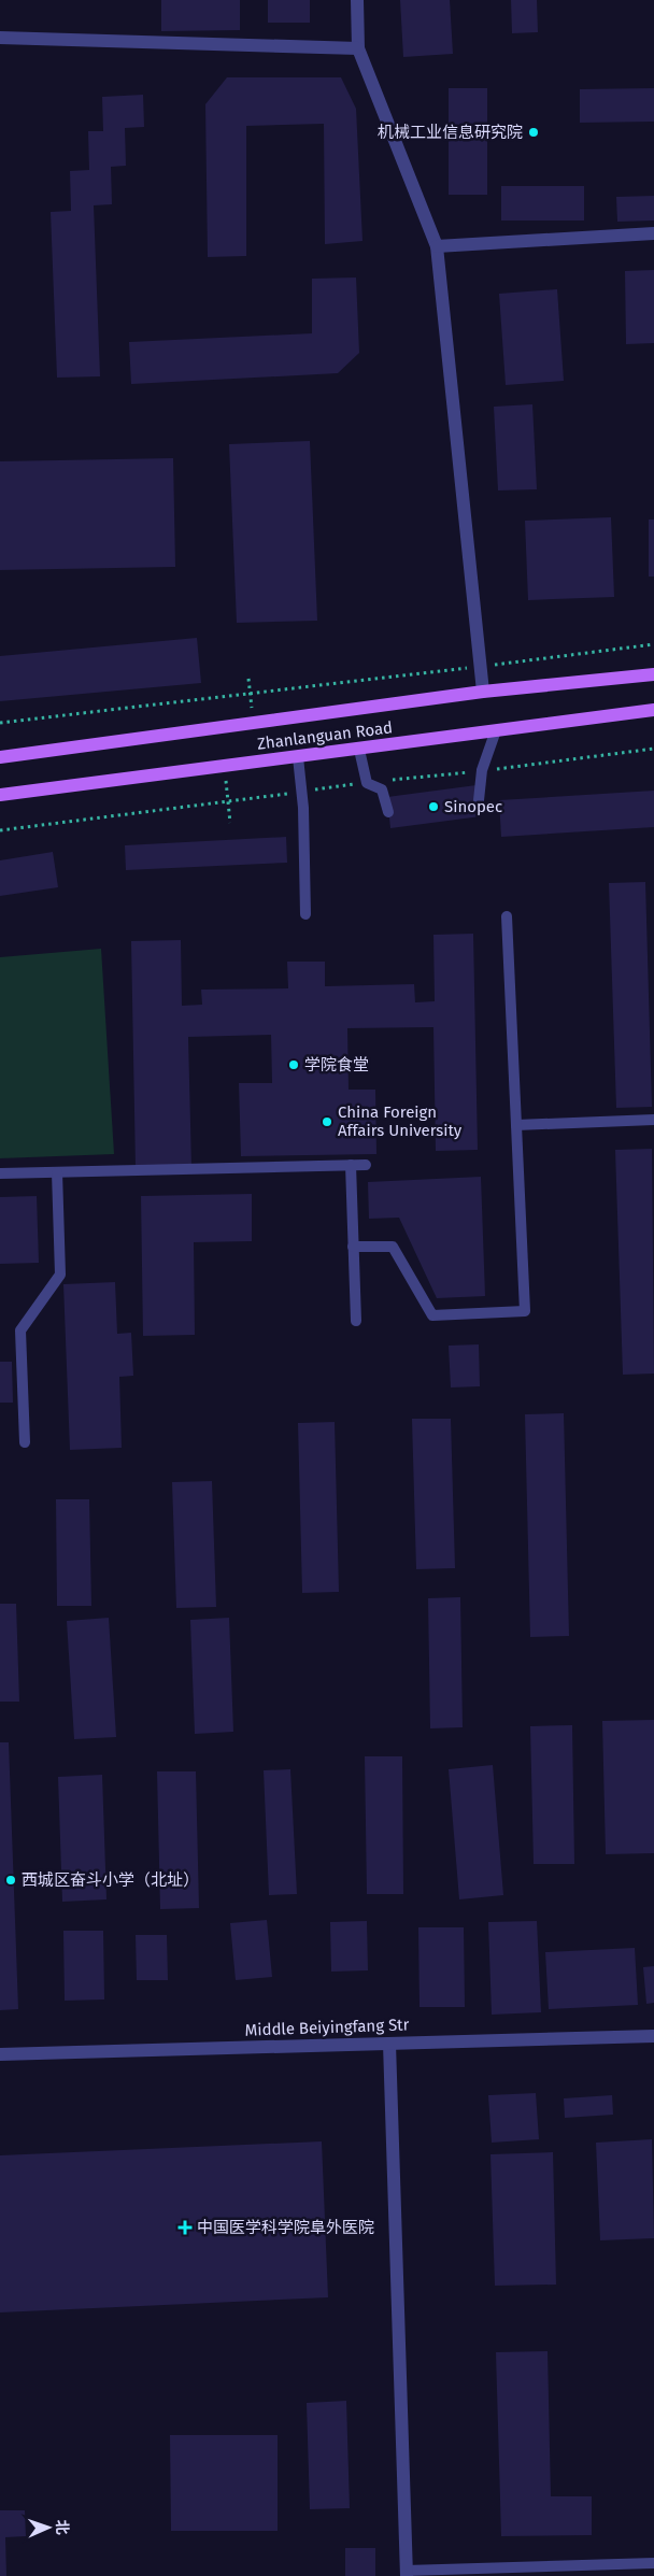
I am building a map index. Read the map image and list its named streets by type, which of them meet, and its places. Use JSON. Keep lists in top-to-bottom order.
{
  "streets": {
    "main road": ["Zhanlanguan Road"],
    "street": ["Middle Beiyingfang Str"]
  },
  "places": {
    "other": [
      "机械工业信息研究院",
      "Sinopec",
      "学院食堂",
      "China Foreign Affairs University",
      "西城区奋斗小学（北址）"
    ],
    "health": ["中国医学科学院阜外医院"]
  },
  "north": "right"
}
